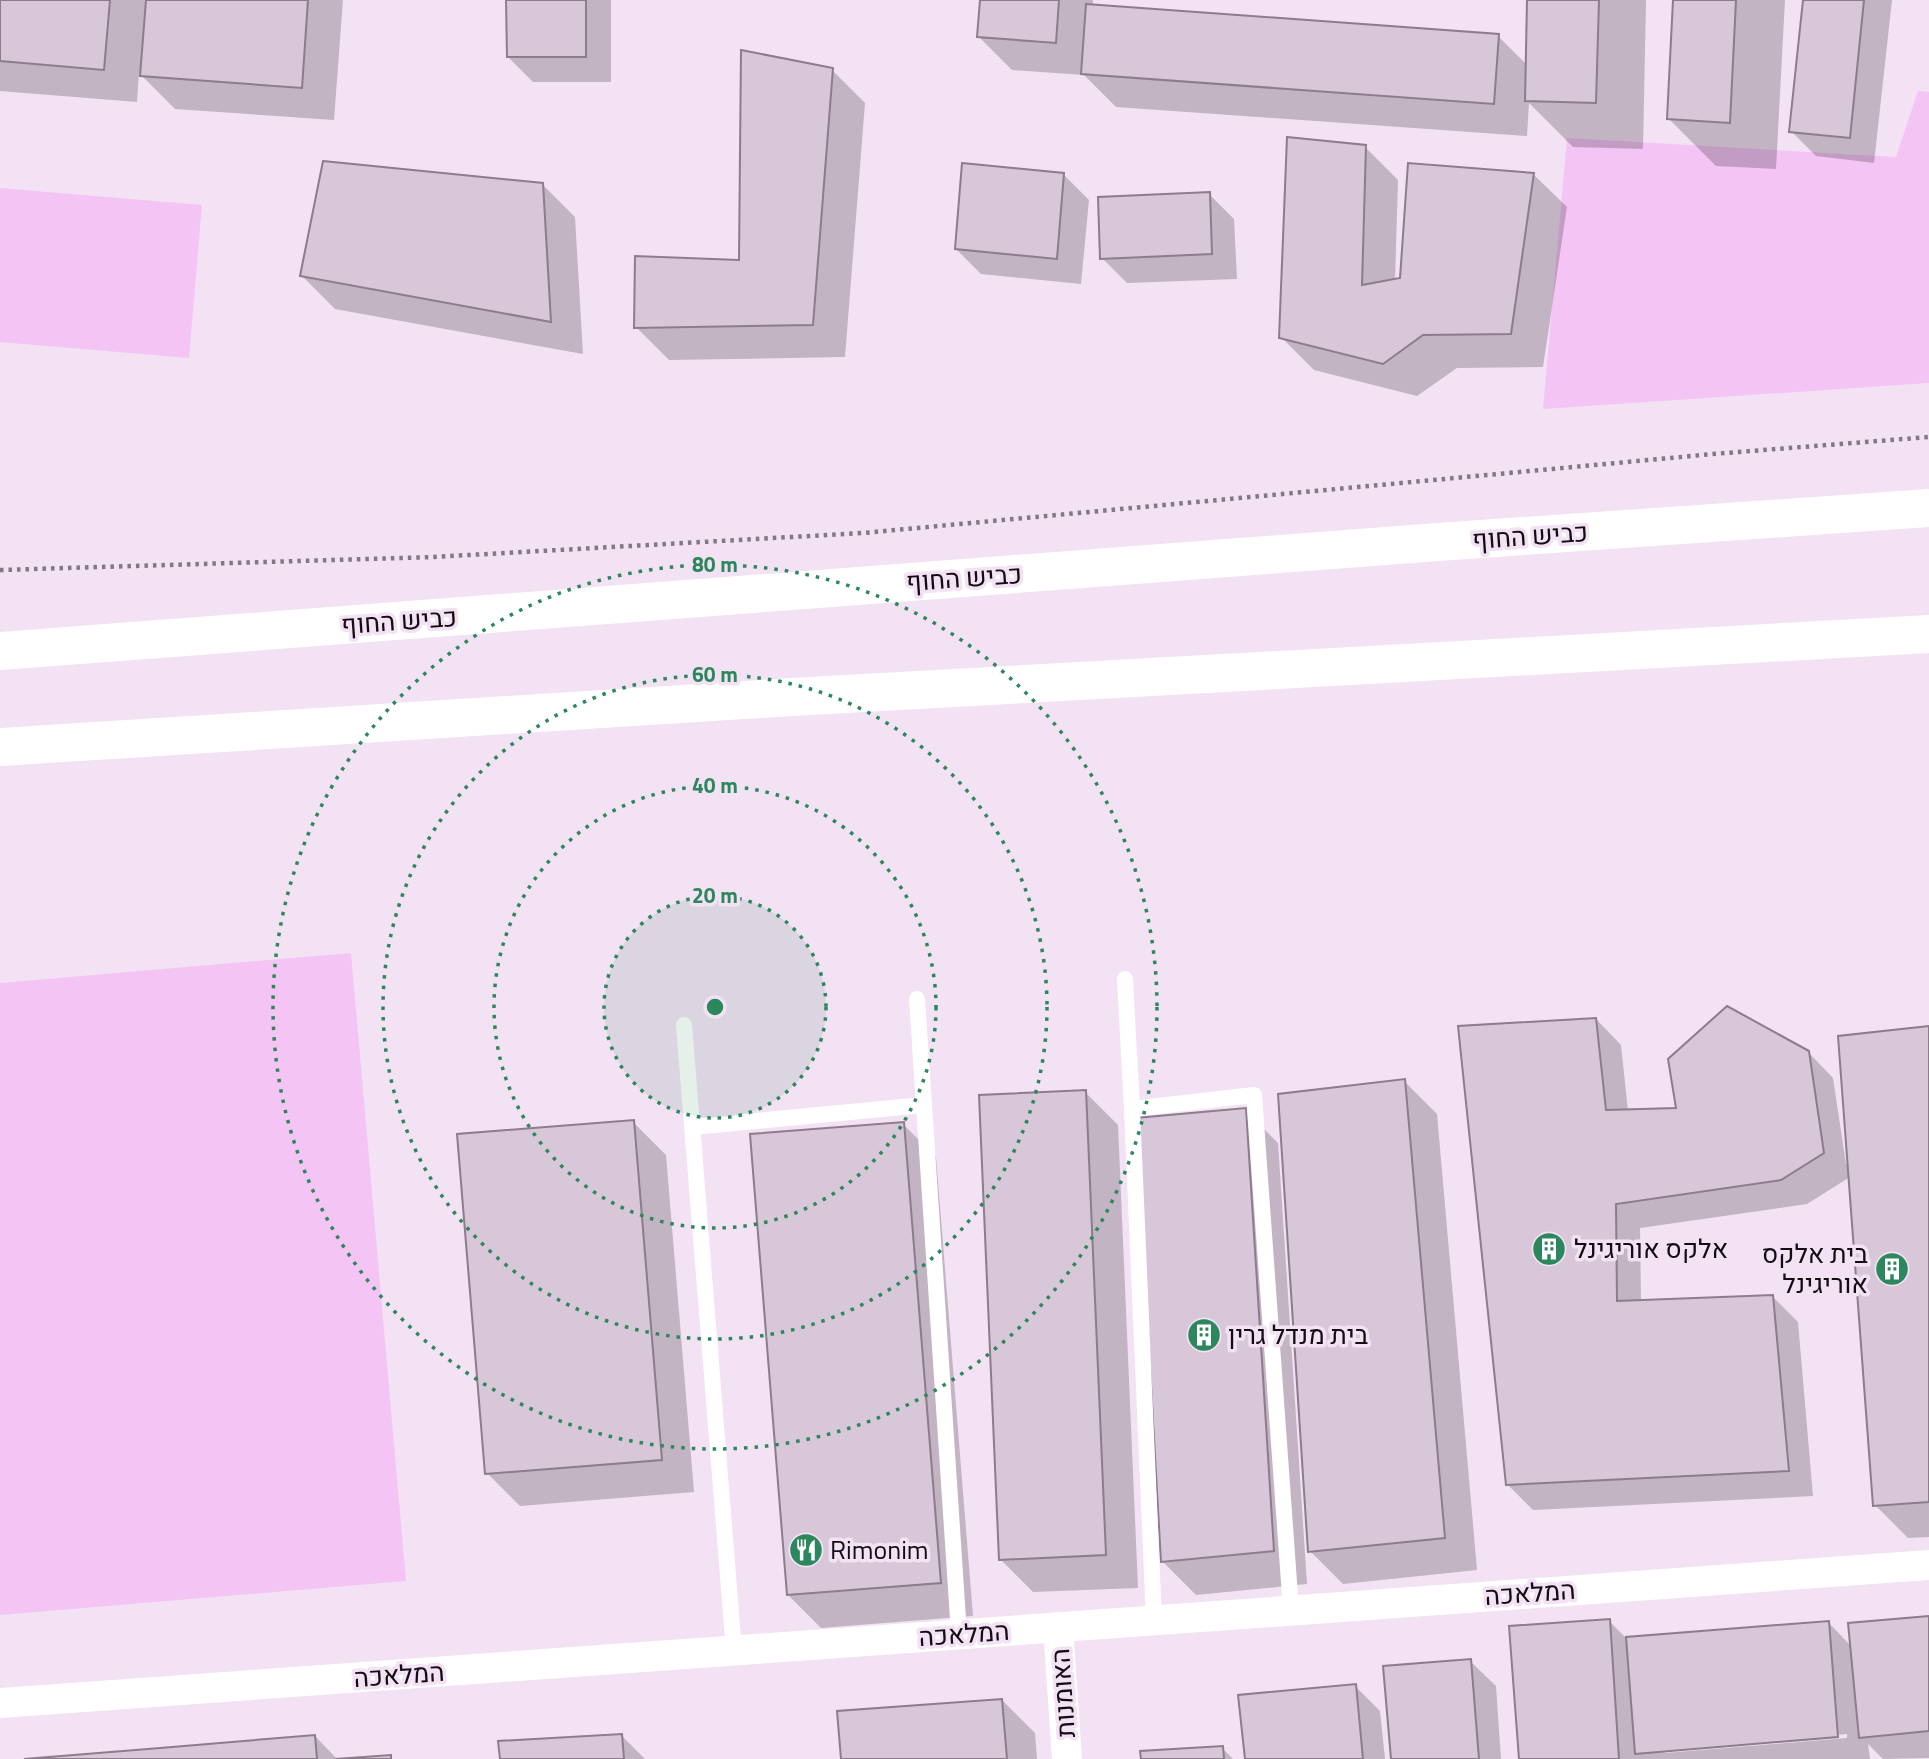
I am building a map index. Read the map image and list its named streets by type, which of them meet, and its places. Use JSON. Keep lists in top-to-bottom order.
{
  "streets": {
    "highway": ["כביש החוף"],
    "street": ["המלאכה", "האומנות"]
  },
  "crossings": [
    ["המלאכה", "האומנות"]
  ],
  "places": {
    "building": ["אלקס אוריגינל", "בית אלקס אוריגינל", "בית מנדל גרין"],
    "restaurant": ["Rimonim"]
  },
  "rings": [
    "80 m",
    "60 m",
    "40 m",
    "20 m"
  ]
}
